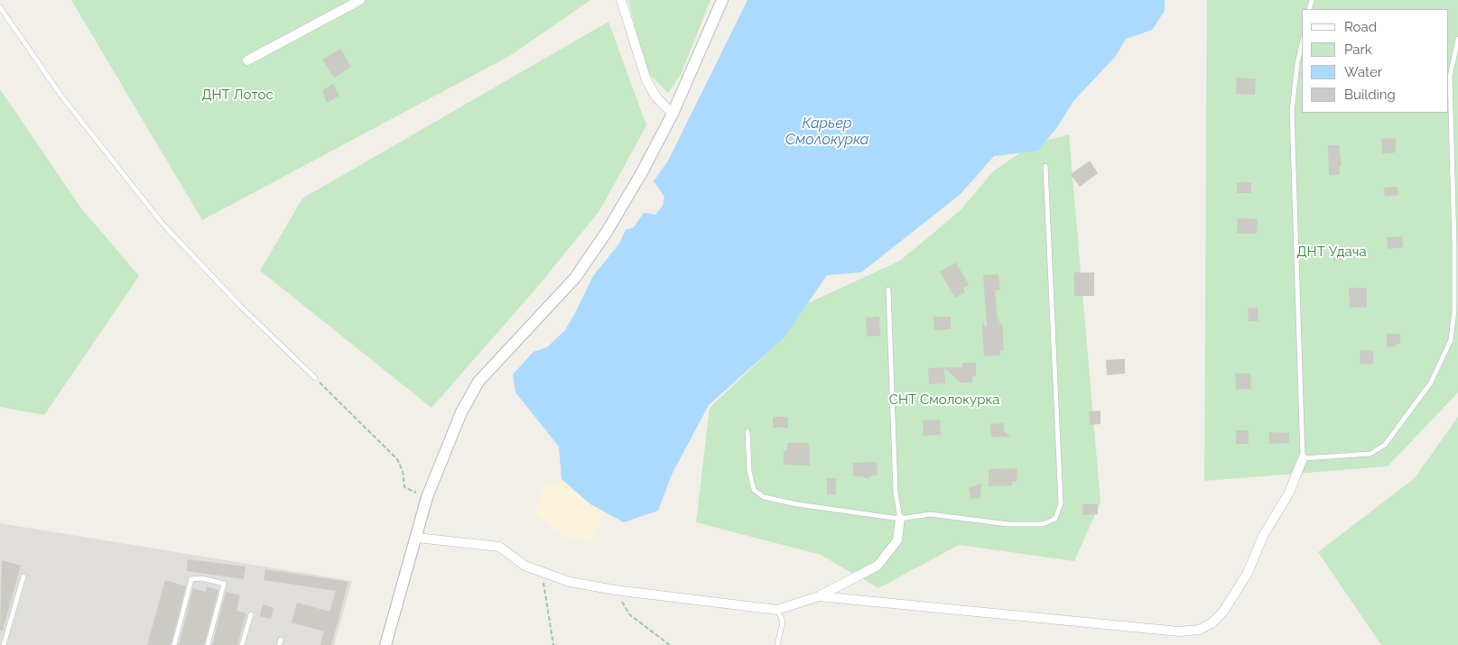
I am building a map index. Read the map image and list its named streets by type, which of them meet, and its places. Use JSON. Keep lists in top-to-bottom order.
{
  "water": ["Карьер Смолокурка"],
  "parks": ["ДНТ Лотос", "ДНТ Удача", "СНТ Смолокурка"],
  "legend": [
    "Road",
    "Park",
    "Water",
    "Building"
  ]
}
